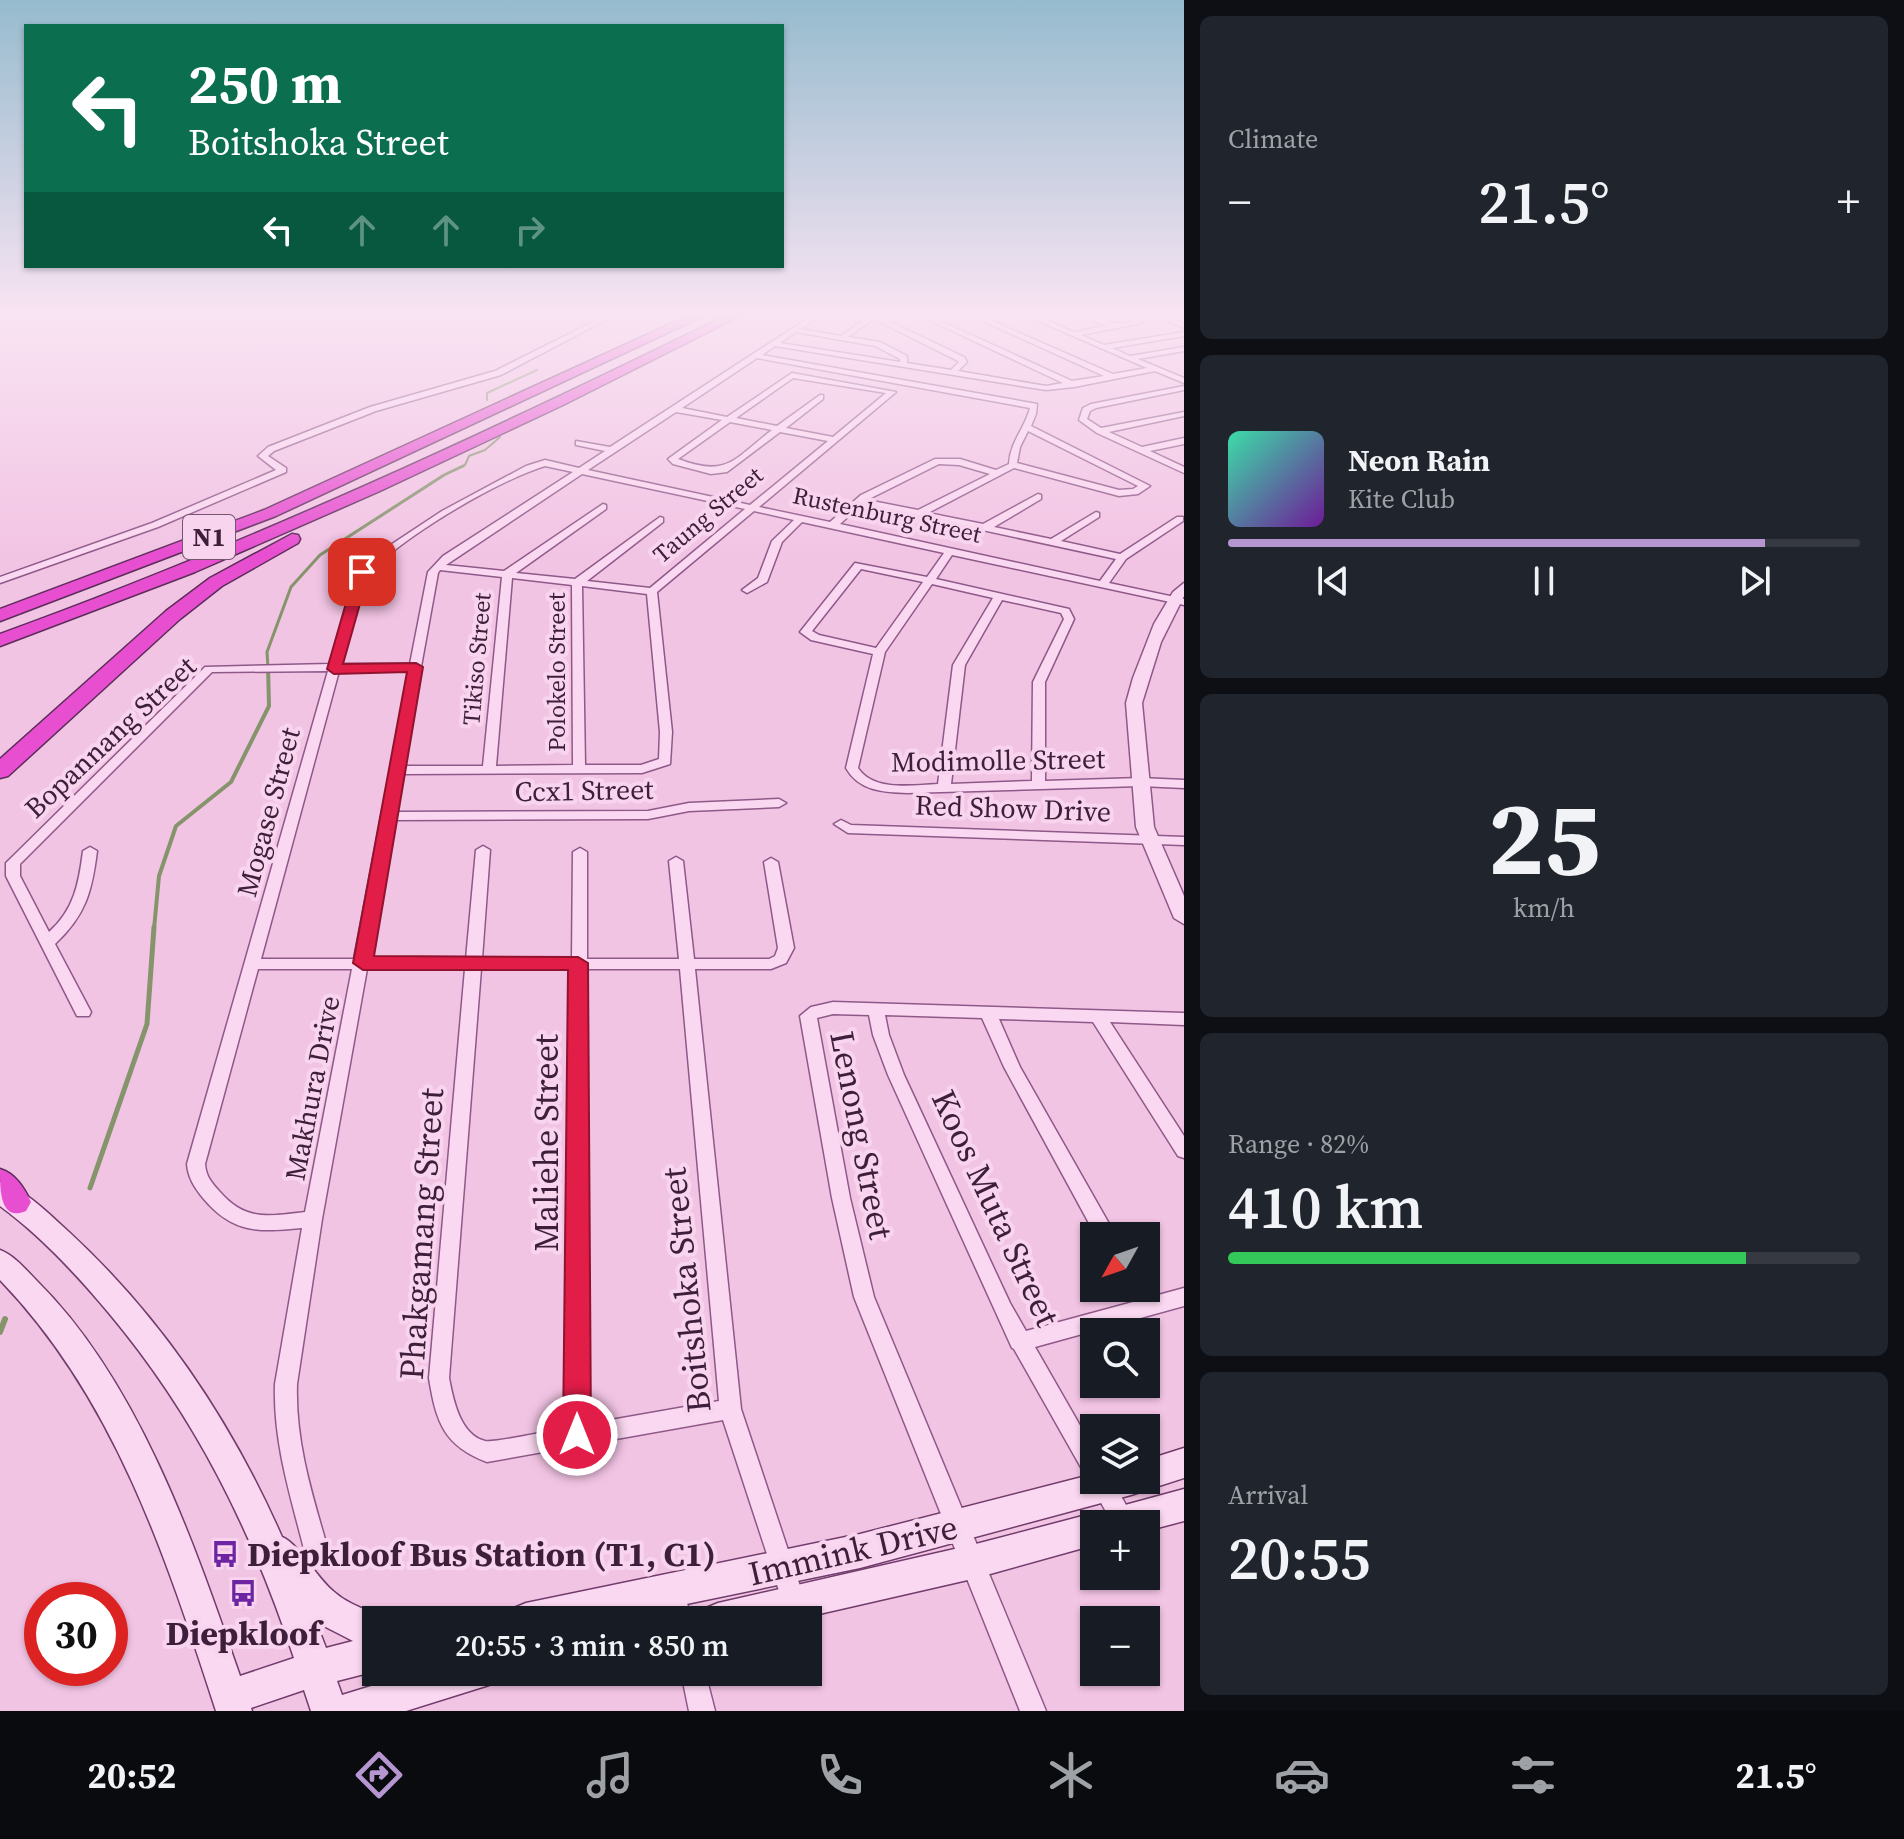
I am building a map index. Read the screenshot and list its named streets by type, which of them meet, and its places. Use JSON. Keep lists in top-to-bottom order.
{
  "streets": {
    "highway": ["N1"],
    "main road": ["Immink Drive"],
    "street": [
      "Taung Street",
      "Rustenburg Street",
      "Tikiso Street",
      "Polokelo Street",
      "Bopannang Street",
      "Modimolle Street",
      "Ccx1 Street",
      "Red Show Drive",
      "Mogase Street",
      "Makhura Drive",
      "Lenong Street",
      "Maliehe Street",
      "Koos Muta Street",
      "Phakgamang Street",
      "Boitshoka Street"
    ]
  },
  "crossings": [
    ["Taung Street", "Rustenburg Street"],
    ["Taung Street", "Polokelo Street"],
    ["Rustenburg Street", "Mogase Street"],
    ["Bopannang Street", "Mogase Street"],
    ["Bopannang Street", "Makhura Drive"],
    ["Ccx1 Street", "Makhura Drive"],
    ["Mogase Street", "Makhura Drive"],
    ["Lenong Street", "Koos Muta Street"],
    ["Lenong Street", "Immink Drive"],
    ["Maliehe Street", "Phakgamang Street"],
    ["Phakgamang Street", "Boitshoka Street"],
    ["Boitshoka Street", "Immink Drive"]
  ],
  "places": {
    "bus stop": ["Diepkloof Bus Station (T1, C1)", "Diepkloof"]
  },
  "north": "bottom left",
  "page": {
    "tile": [
      "Climate",
      ["25", "km/h"],
      ["Range · 82%", "410 km"],
      ["Arrival", "20:55"]
    ],
    "turn": ["250 m", "Boitshoka Street"],
    "heat": ["−", "21.5°", "+"],
    "song": ["Neon Rain", "Kite Club"],
    "map_buttons": ["+", "−"],
    "limit": "30",
    "trip": "20:55 · 3 min · 850 m",
    "tabs": ["20:52", "21.5°"]
  }
}
